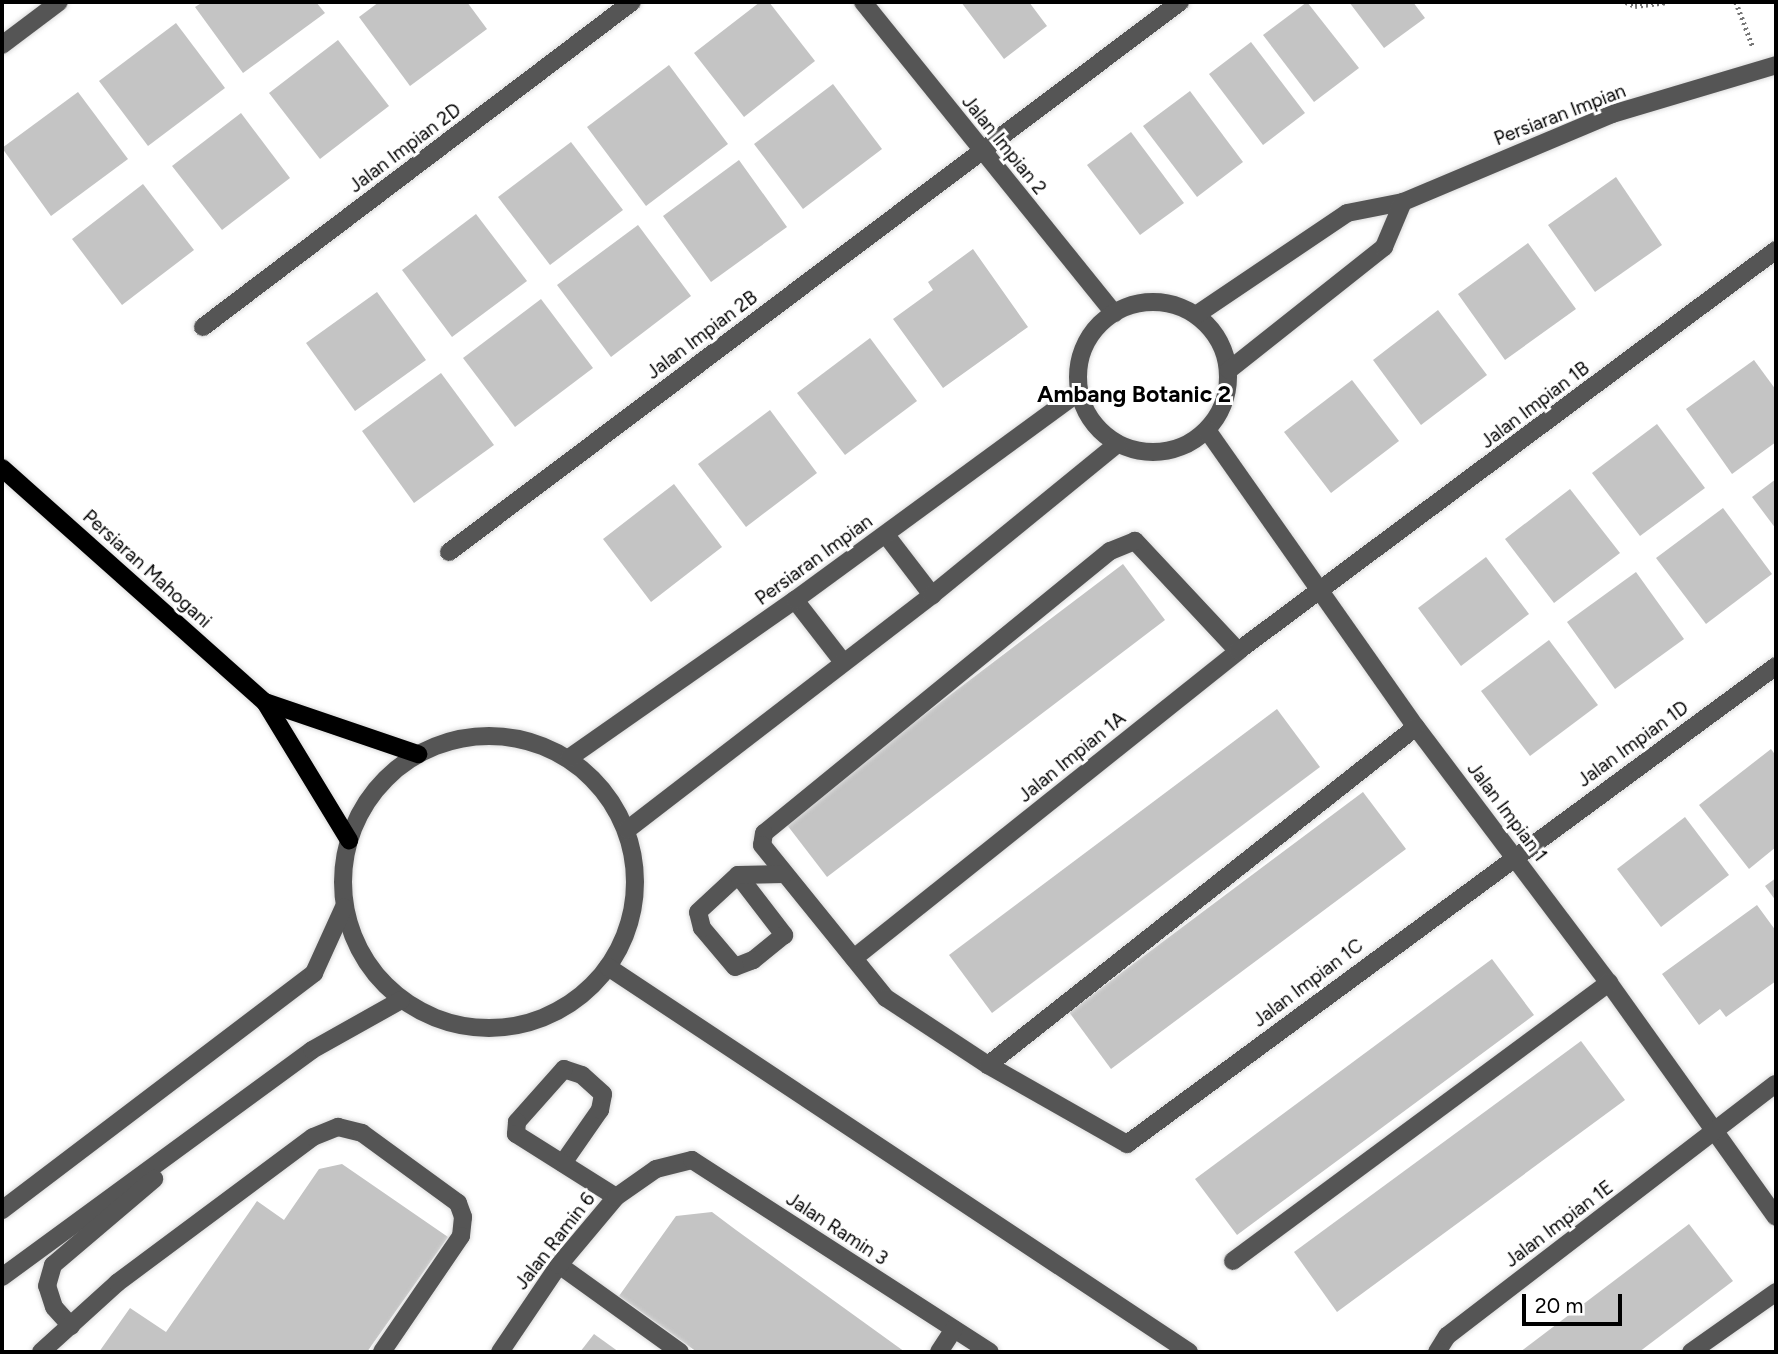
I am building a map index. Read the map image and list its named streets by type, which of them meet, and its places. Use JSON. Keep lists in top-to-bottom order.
{
  "streets": {
    "main road": ["Persiaran Mahogani"],
    "street": [
      "Persiaran Impian",
      "Jalan Impian 2",
      "Jalan Impian 2D",
      "Jalan Impian 2B",
      "Jalan Impian 1B",
      "Jalan Impian 1D",
      "Jalan Impian 1A",
      "Jalan Impian 1",
      "Jalan Impian 1C",
      "Jalan Impian 1E",
      "Jalan Ramin 3",
      "Jalan Ramin 6"
    ]
  },
  "crossings": [
    ["Persiaran Impian", "Jalan Impian 2"],
    ["Persiaran Impian", "Jalan Impian 1"],
    ["Jalan Impian 2", "Jalan Impian 2B"],
    ["Jalan Impian 2", "Jalan Impian 1"],
    ["Jalan Impian 1B", "Jalan Impian 1A"],
    ["Jalan Impian 1B", "Jalan Impian 1"],
    ["Jalan Impian 1D", "Jalan Impian 1"],
    ["Jalan Impian 1D", "Jalan Impian 1C"],
    ["Jalan Impian 1A", "Jalan Impian 1"],
    ["Jalan Impian 1", "Jalan Impian 1C"],
    ["Jalan Impian 1", "Jalan Impian 1E"],
    ["Jalan Ramin 3", "Jalan Ramin 6"]
  ],
  "districts": ["Ambang Botanic 2"],
  "scale_bar": "20 m"
}
